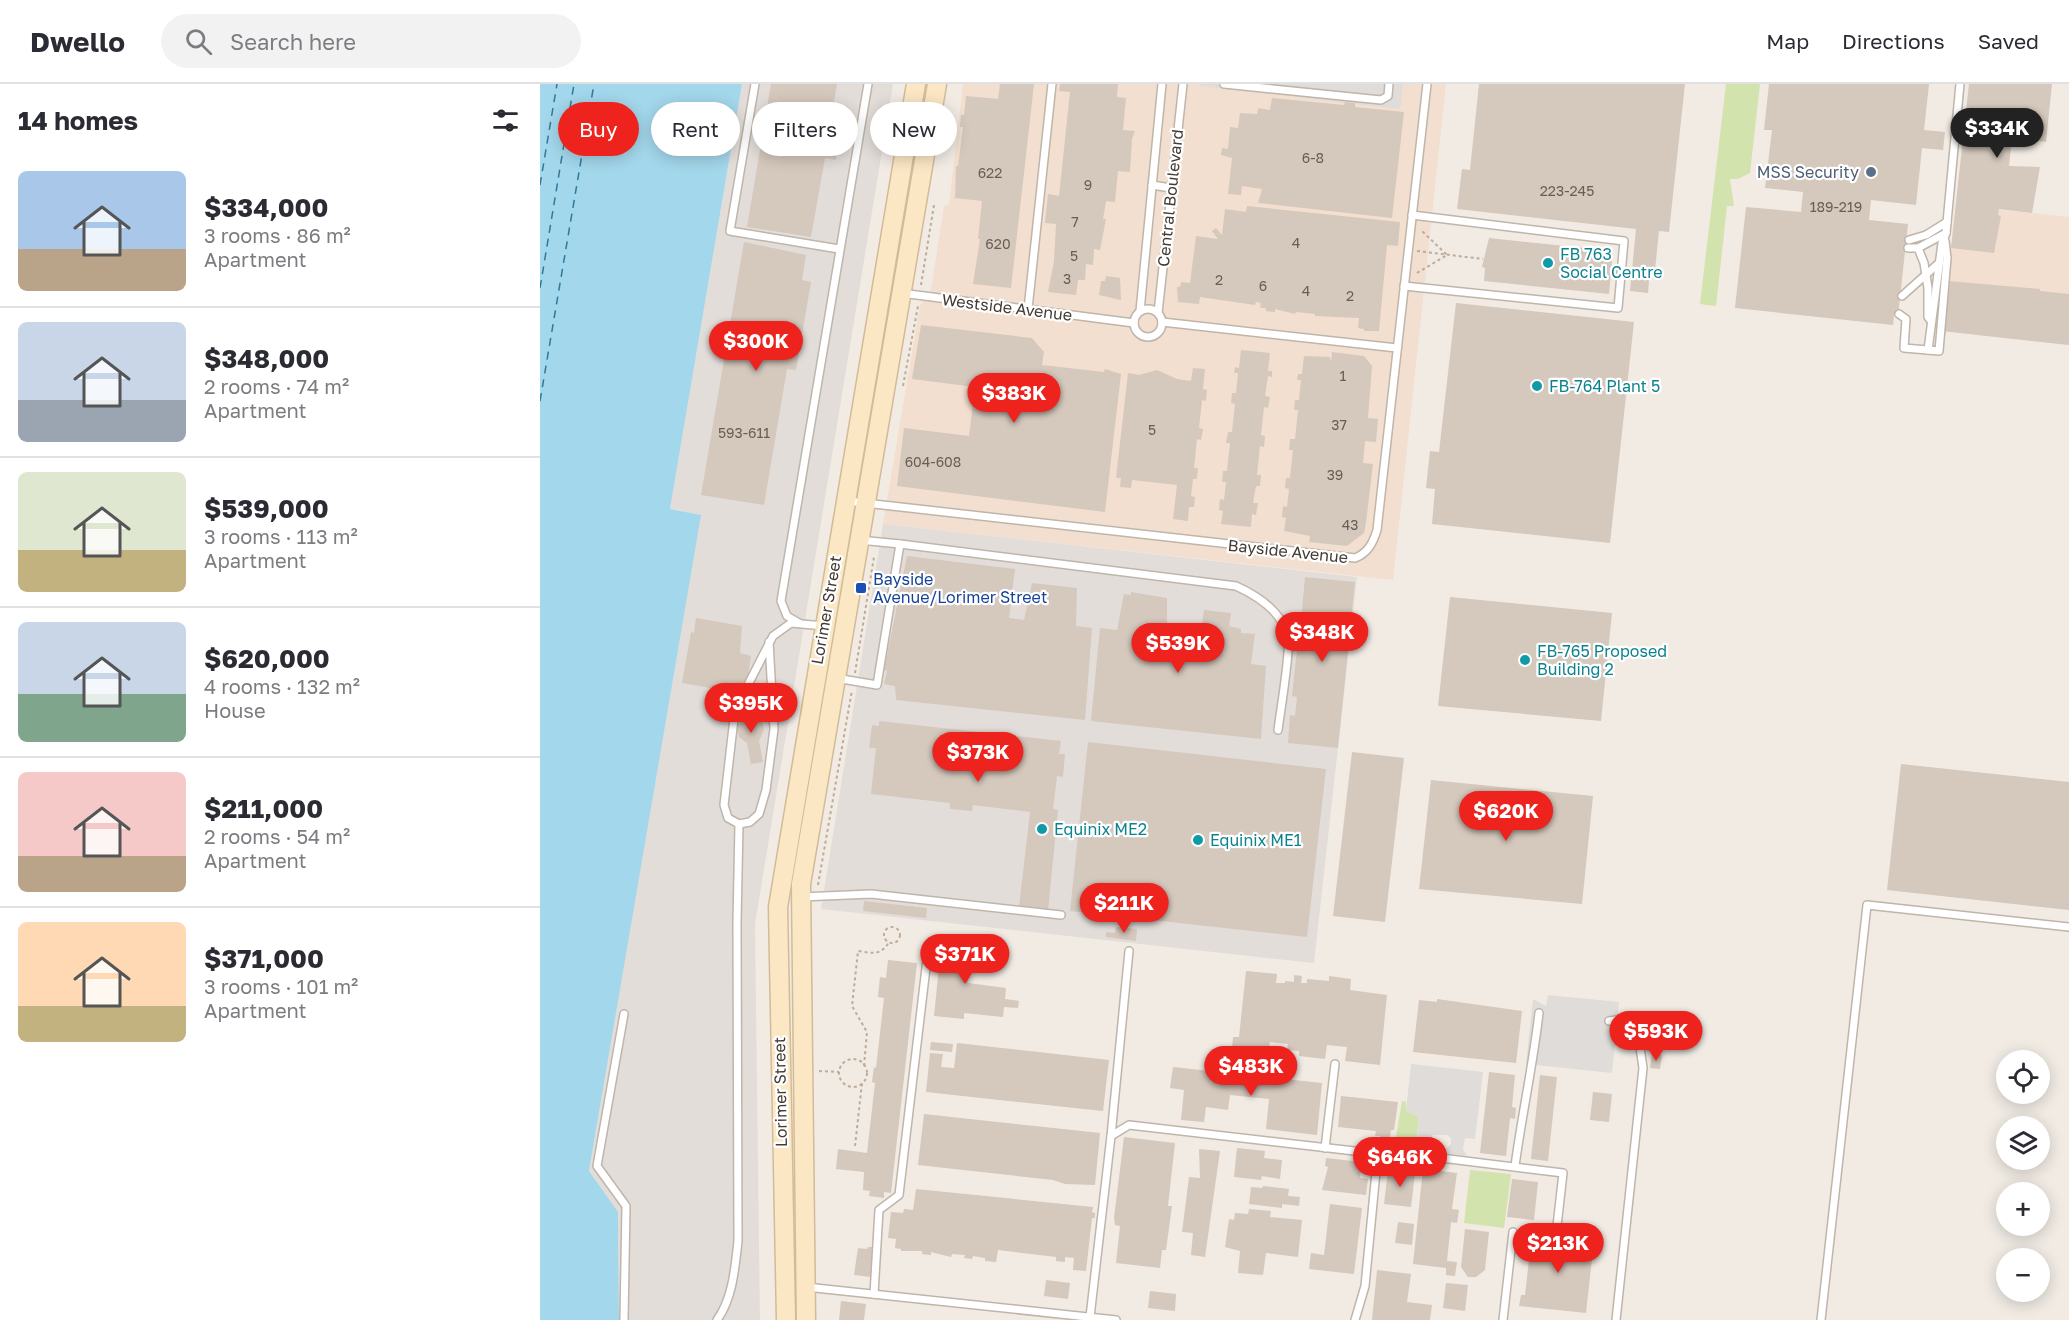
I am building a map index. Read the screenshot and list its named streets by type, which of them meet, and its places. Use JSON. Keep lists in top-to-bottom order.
{
  "streets": {
    "main road": ["Lorimer Street"],
    "lane": ["Central Boulevard", "Westside Avenue", "Bayside Avenue"]
  },
  "crossings": [
    ["Central Boulevard", "Westside Avenue"],
    ["Westside Avenue", "Lorimer Street"],
    ["Bayside Avenue", "Lorimer Street"]
  ],
  "places": {
    "other": [
      "MSS Security",
      "FB 763 Social Centre",
      "FB-764 Plant 5",
      "FB-765 Proposed Building 2",
      "Equinix ME2",
      "Equinix ME1"
    ],
    "transit": ["Bayside Avenue/Lorimer Street"]
  },
  "house_numbers": [
    "6-8",
    "622",
    "9",
    "223-245",
    "189-219",
    "7",
    "4",
    "620",
    "5",
    "3",
    "2",
    "6",
    "4",
    "2",
    "1",
    "37",
    "5",
    "593-611",
    "604-608",
    "39",
    "43"
  ],
  "page": {
    "header": "Dwello",
    "search": "Search here",
    "nav": ["Map", "Directions", "Saved"],
    "heading": "14 homes",
    "chip": [
      "Buy",
      "Rent",
      "Filters",
      "New"
    ],
    "price": [
      "$334K",
      "$300K",
      "$383K",
      "$348K",
      "$539K",
      "$395K",
      "$373K",
      "$620K",
      "$211K",
      "$371K",
      "$593K",
      "$483K",
      "$646K",
      "$213K"
    ],
    "list": [
      {
        "name": "$334,000",
        "note": "3 rooms · 86 m² · Apartment"
      },
      {
        "name": "$348,000",
        "note": "2 rooms · 74 m² · Apartment"
      },
      {
        "name": "$539,000",
        "note": "3 rooms · 113 m² · Apartment"
      },
      {
        "name": "$620,000",
        "note": "4 rooms · 132 m² · House"
      },
      {
        "name": "$211,000",
        "note": "2 rooms · 54 m² · Apartment"
      },
      {
        "name": "$371,000",
        "note": "3 rooms · 101 m² · Apartment"
      }
    ],
    "map_buttons": ["+", "−"]
  }
}
